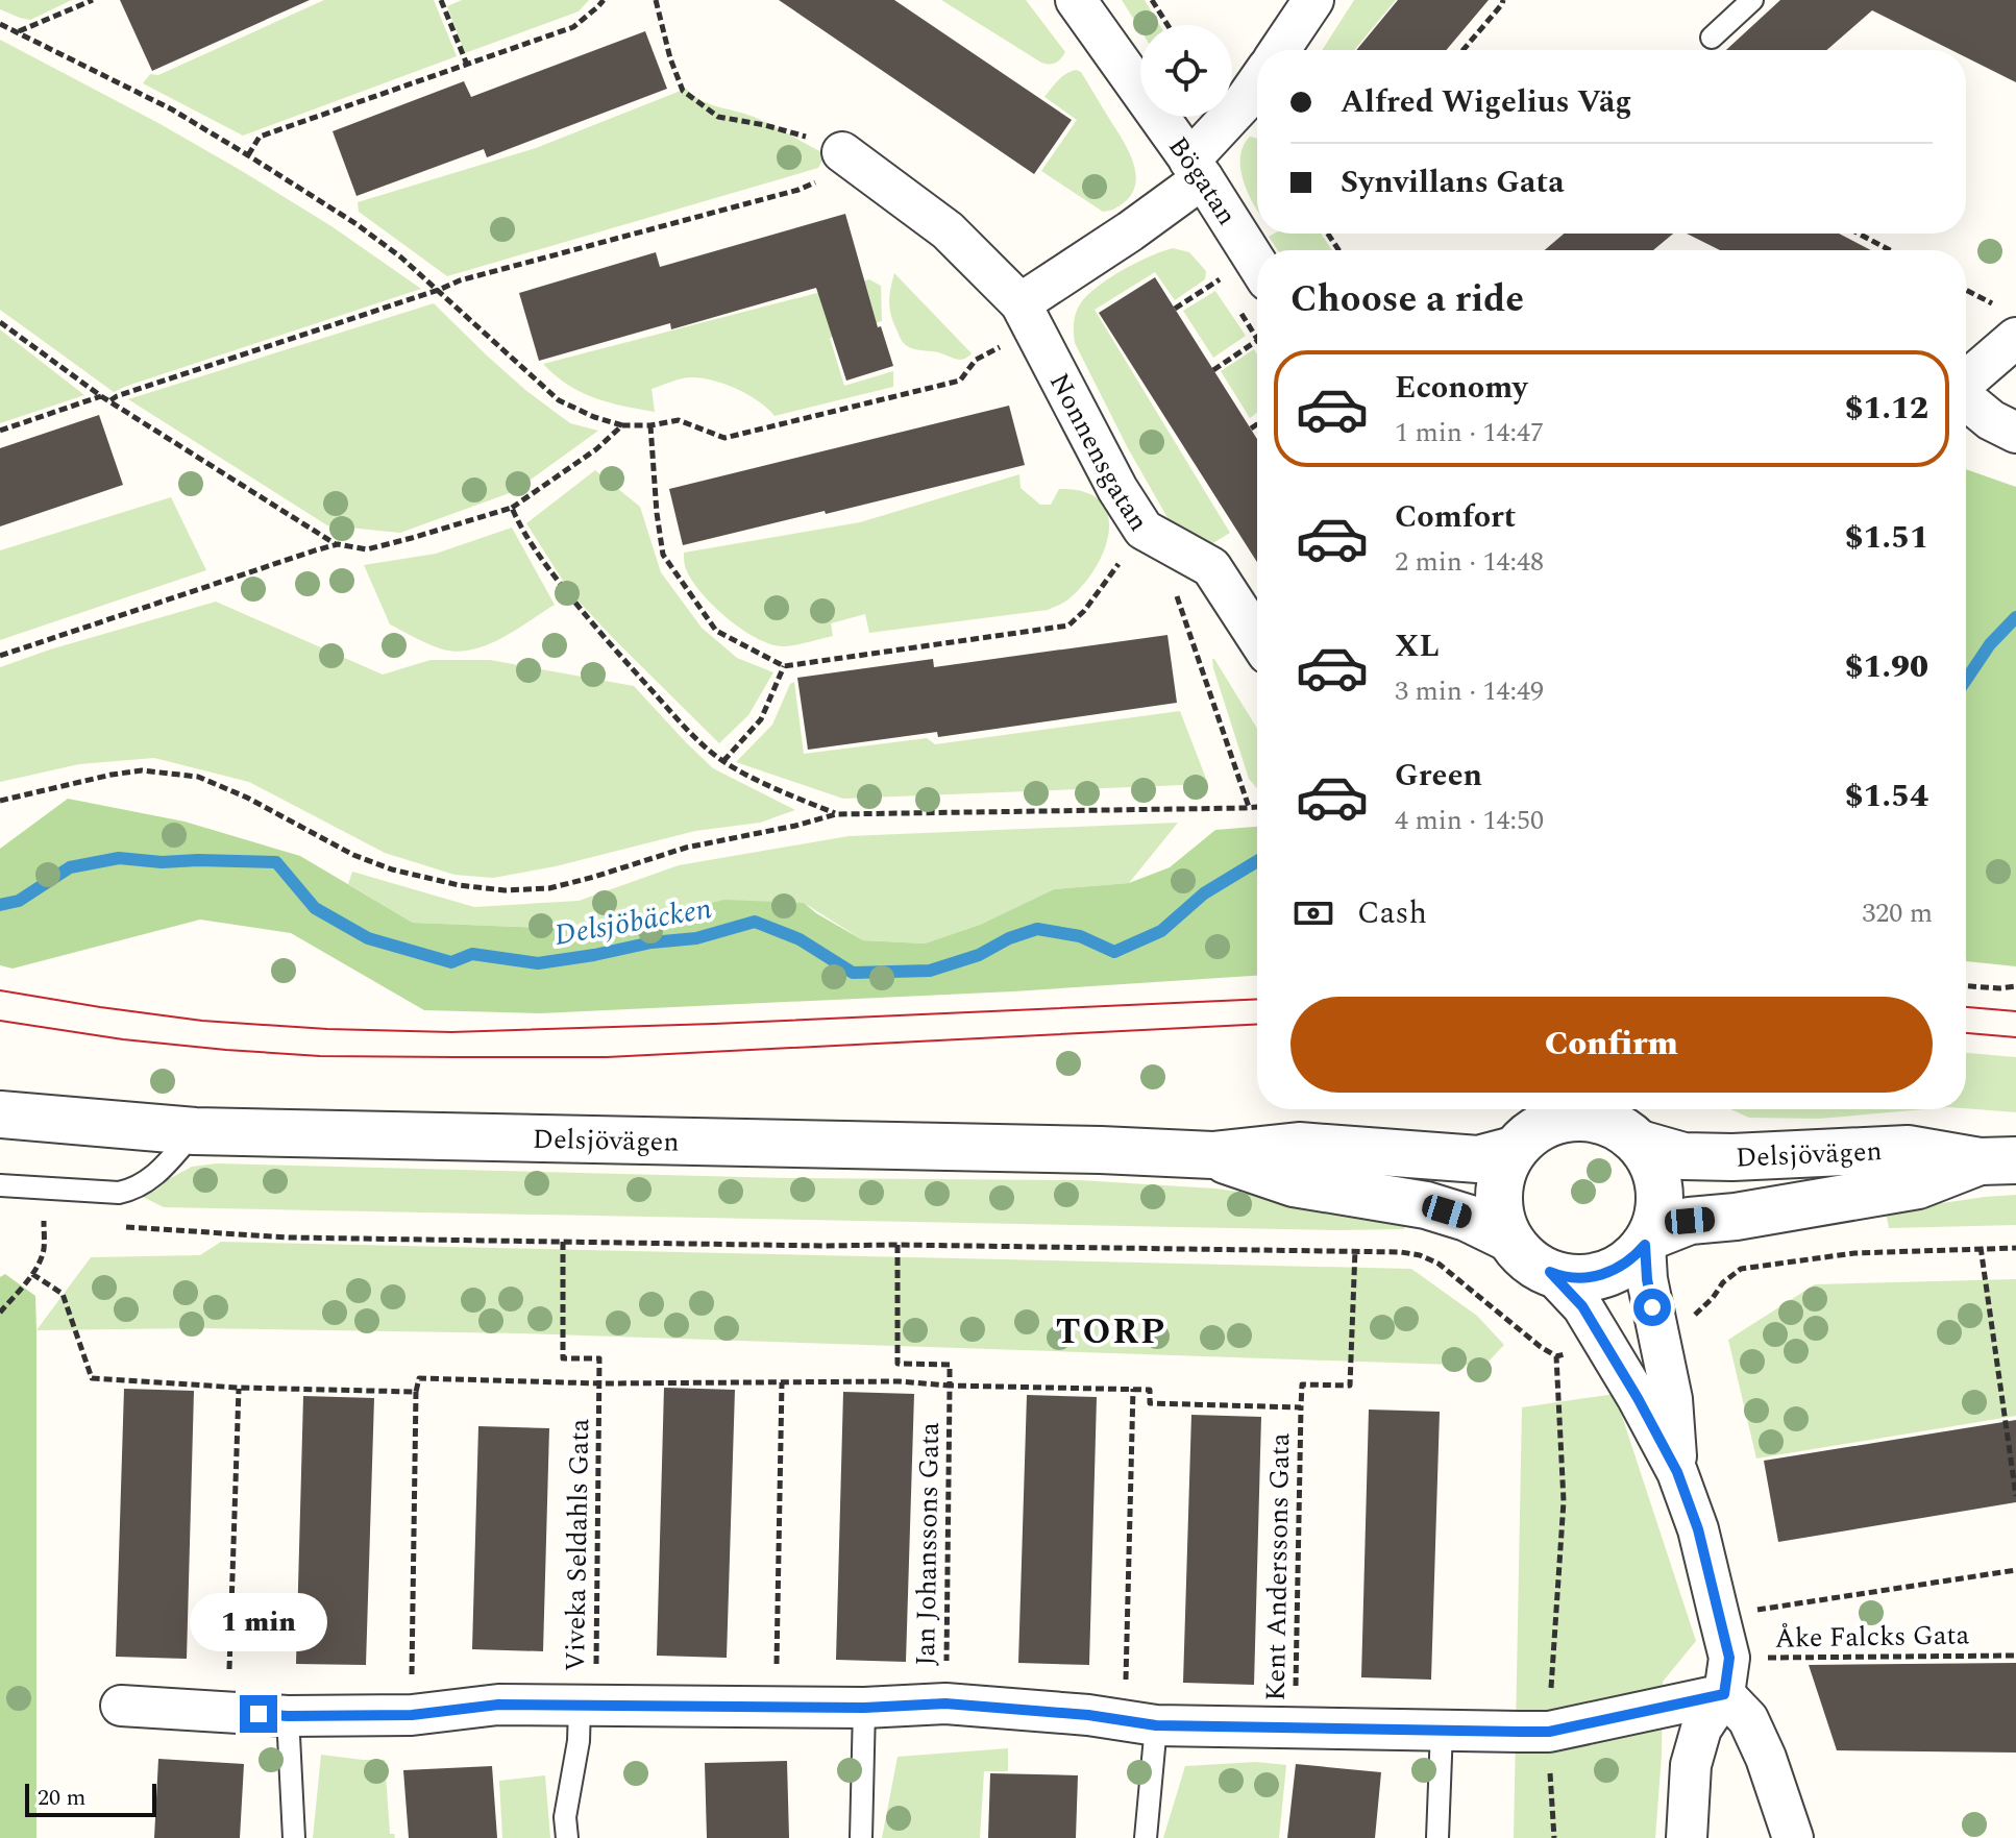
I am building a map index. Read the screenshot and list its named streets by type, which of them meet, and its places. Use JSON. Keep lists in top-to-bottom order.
{
  "streets": {
    "street": ["Bögatan", "Nonnensgatan", "Delsjövägen"],
    "path": [
      "Jan Johanssons Gata",
      "Viveka Seldahls Gata",
      "Kent Anderssons Gata",
      "Åke Falcks Gata"
    ]
  },
  "districts": ["TORP"],
  "water": ["Delsjöbäcken"],
  "scale_bar": "20 m",
  "page": {
    "banner": ["Alfred Wigelius Väg", "Synvillans Gata"],
    "heading": "Choose a ride",
    "list": [
      {
        "name": "Economy",
        "note": "1 min · 14:47",
        "value": "$1.12"
      },
      {
        "name": "Comfort",
        "note": "2 min · 14:48",
        "value": "$1.51"
      },
      {
        "name": "XL",
        "note": "3 min · 14:49",
        "value": "$1.90"
      },
      {
        "name": "Green",
        "note": "4 min · 14:50",
        "value": "$1.54"
      }
    ],
    "pay": ["Cash", "320 m"],
    "buttons": "Confirm",
    "bubble": "1 min",
    "scale": "20 m"
  }
}
